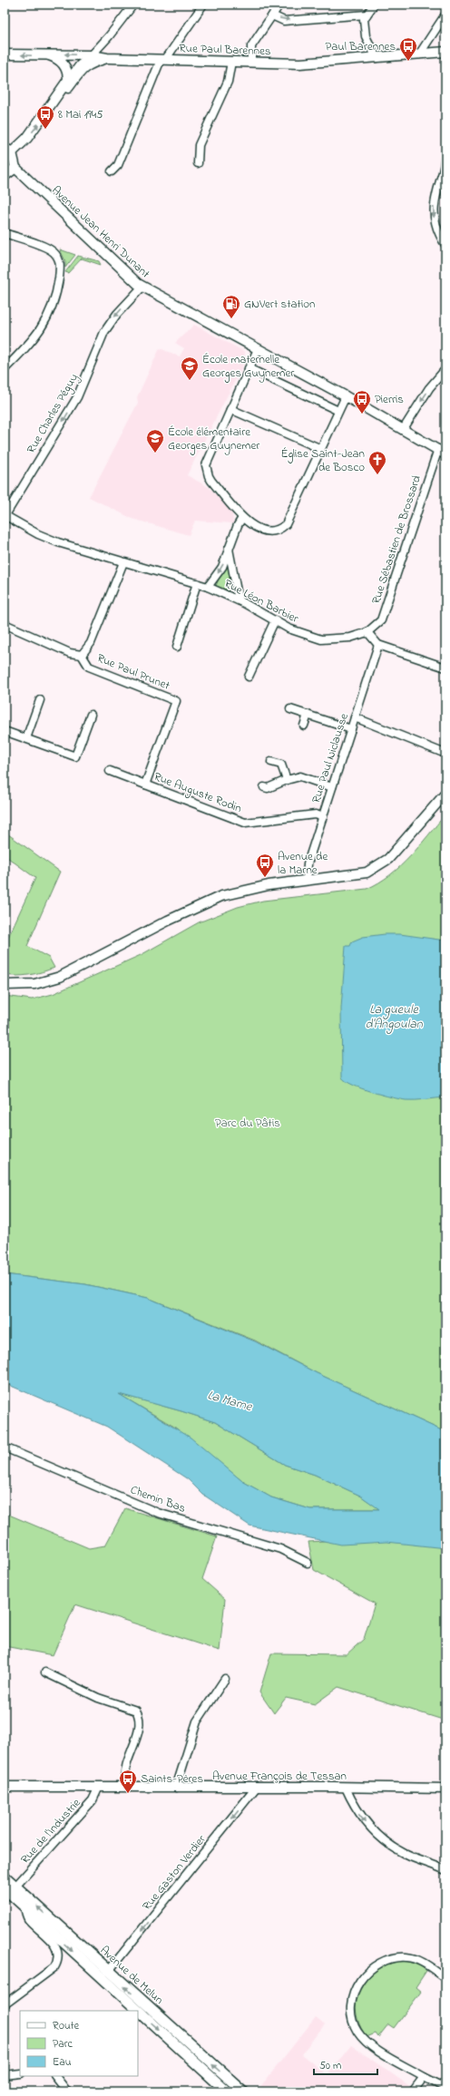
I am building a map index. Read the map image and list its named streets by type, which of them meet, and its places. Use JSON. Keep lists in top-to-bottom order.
{
  "streets": {
    "main road": ["Avenue de Melun"],
    "street": [
      "Rue Paul Barennes",
      "Avenue Jean Henri Dunant",
      "Rue Charles Péguy",
      "Rue Sébastien de Brossard",
      "Rue Léon Barbier",
      "Rue Paul Prunet",
      "Rue Paul Niclausse",
      "Rue Auguste Rodin",
      "Chemin Bas",
      "Avenue François de Tessan",
      "Rue de l'Industrie",
      "Rue Gaston Verdier"
    ]
  },
  "crossings": [
    ["Avenue Jean Henri Dunant", "Rue Charles Péguy"],
    ["Avenue Jean Henri Dunant", "Rue Sébastien de Brossard"],
    ["Rue Charles Péguy", "Rue Léon Barbier"],
    ["Rue Sébastien de Brossard", "Rue Léon Barbier"],
    ["Rue Paul Prunet", "Rue Auguste Rodin"],
    ["Rue Paul Niclausse", "Rue Auguste Rodin"],
    ["Avenue François de Tessan", "Rue de l'Industrie"],
    ["Avenue François de Tessan", "Rue Gaston Verdier"],
    ["Rue de l'Industrie", "Avenue de Melun"],
    ["Rue Gaston Verdier", "Avenue de Melun"]
  ],
  "one_way": ["Rue Charles Péguy", "Rue Gaston Verdier"],
  "water": ["La gueule d'Angoulan", "La Marne"],
  "parks": ["Parc du Pâtis"],
  "places": {
    "bus stop": [
      "Paul Barennes",
      "8 Mai 1945",
      "Pierris",
      "Avenue de la Marne",
      "Saints-Pères"
    ],
    "fuel station": ["GNVert station"],
    "school or university": ["École maternelle Georges Guynemer", "École élémentaire Georges Guynemer"],
    "church": ["Église Saint-Jean de Bosco"]
  },
  "legend": ["Route", "Parc", "Eau"],
  "scale_bar": "50 m"
}
